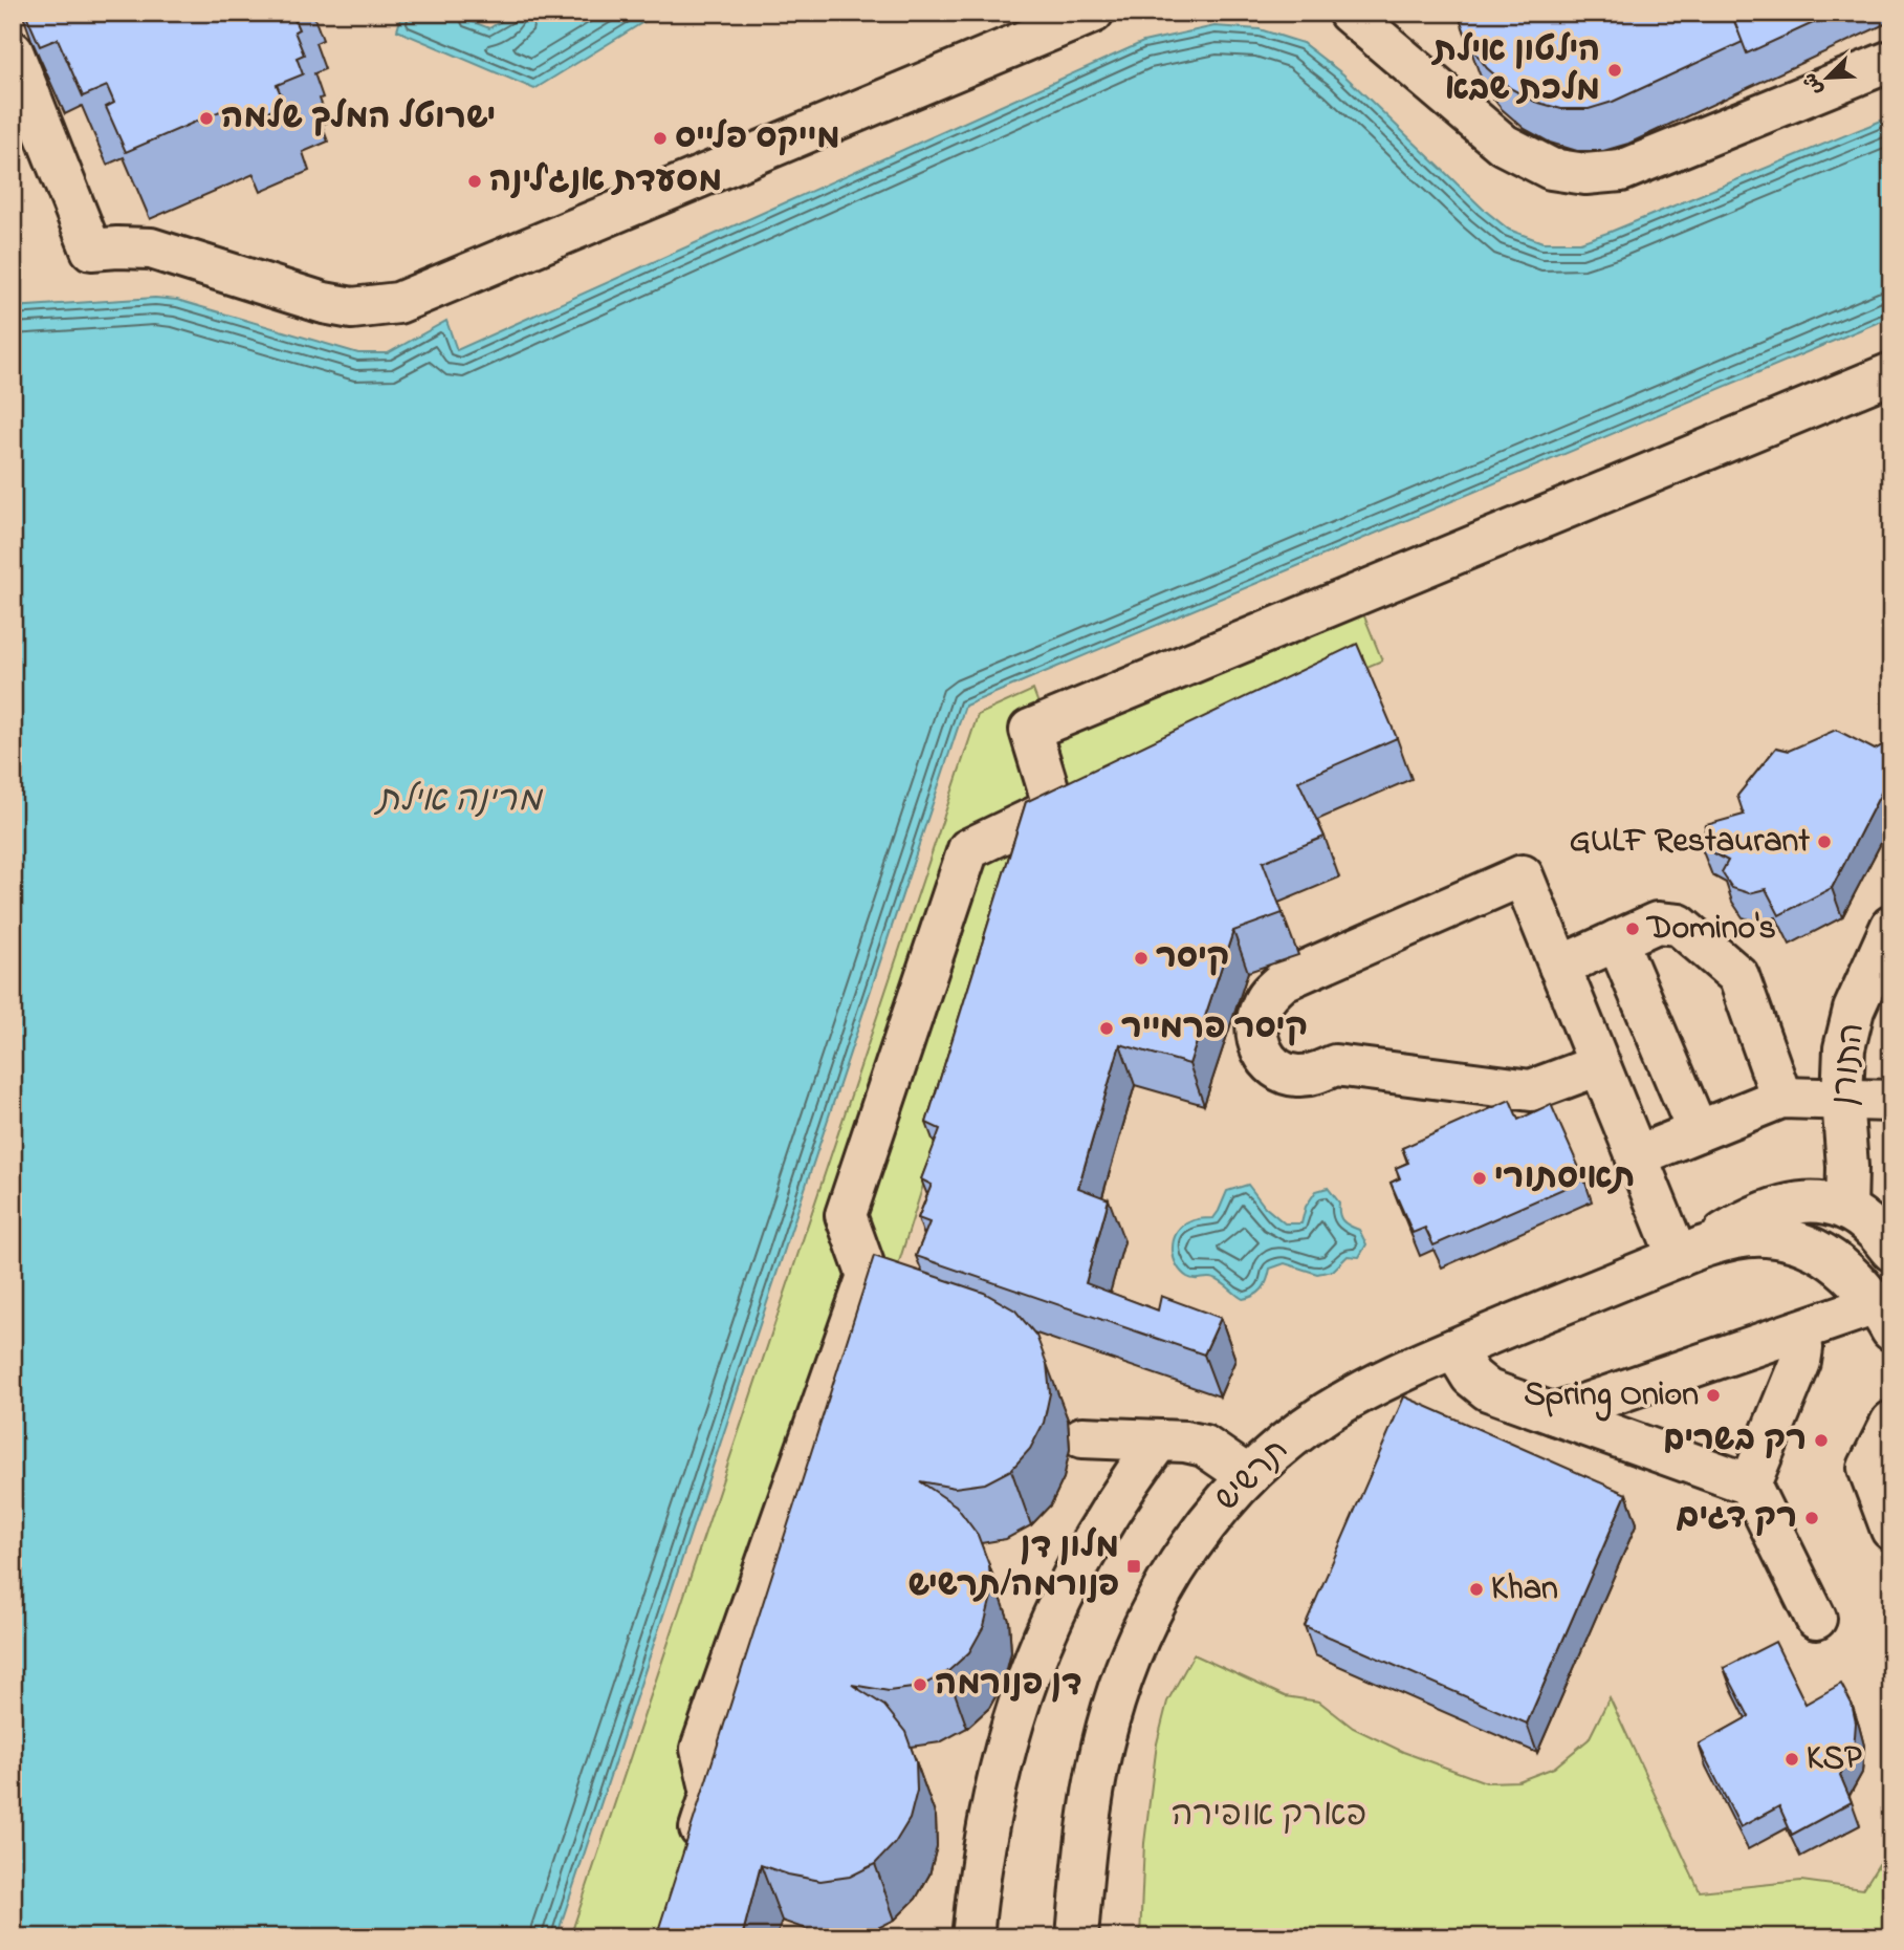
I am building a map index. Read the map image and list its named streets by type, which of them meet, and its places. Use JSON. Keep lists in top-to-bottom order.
{
  "streets": {
    "street": ["התורן", "תרשיש"]
  },
  "crossings": [
    ["התורן", "תרשיש"]
  ],
  "water": ["מרינה אילת"],
  "parks": ["פארק אופירה"],
  "places": {
    "other": [
      "הילטון אילת מלכת שבא",
      "ישרוטל המלך שלמה",
      "מייקס פלייס",
      "מסעדת אנג'לינה",
      "GULF Restaurant",
      "Domino's",
      "קיסר",
      "קיסר פרמייר",
      "תאיסתורי",
      "Spring Onion",
      "רק בשרים",
      "רק דגים",
      "Khan",
      "דן פנורמה",
      "KSP"
    ],
    "transit": ["מלון דן פנורמה/תרשיש"]
  },
  "north": "bottom left"
}
